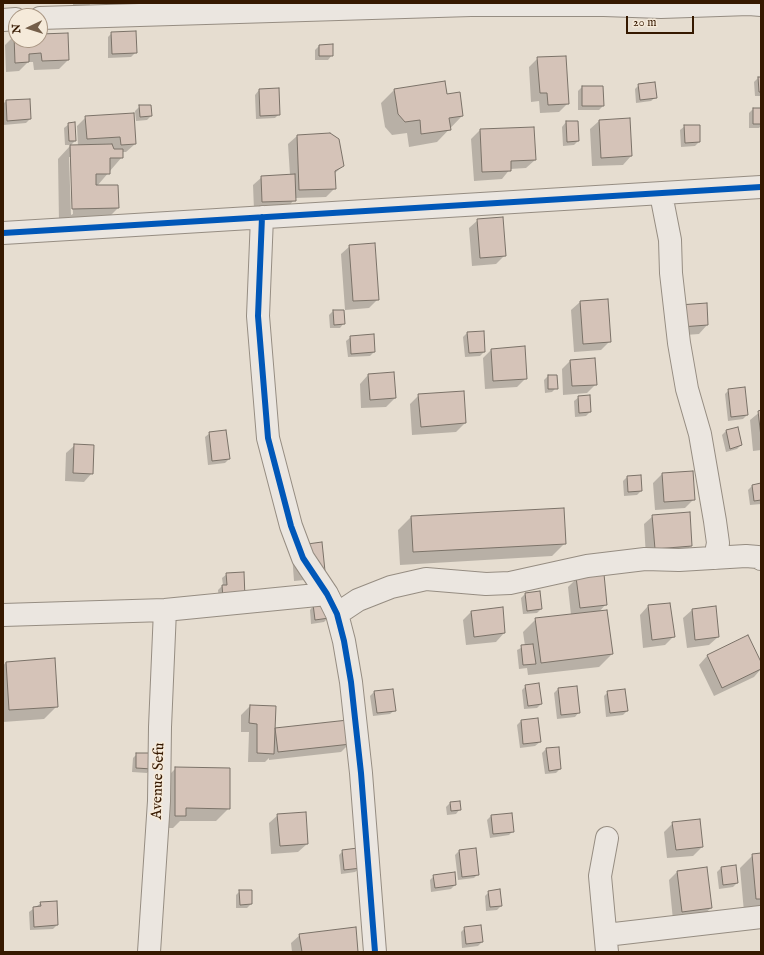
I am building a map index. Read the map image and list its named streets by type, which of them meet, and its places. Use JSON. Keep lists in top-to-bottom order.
{
  "streets": {
    "street": ["Avenue Sefu"]
  },
  "scale_bar": "20 m",
  "north": "left"
}
